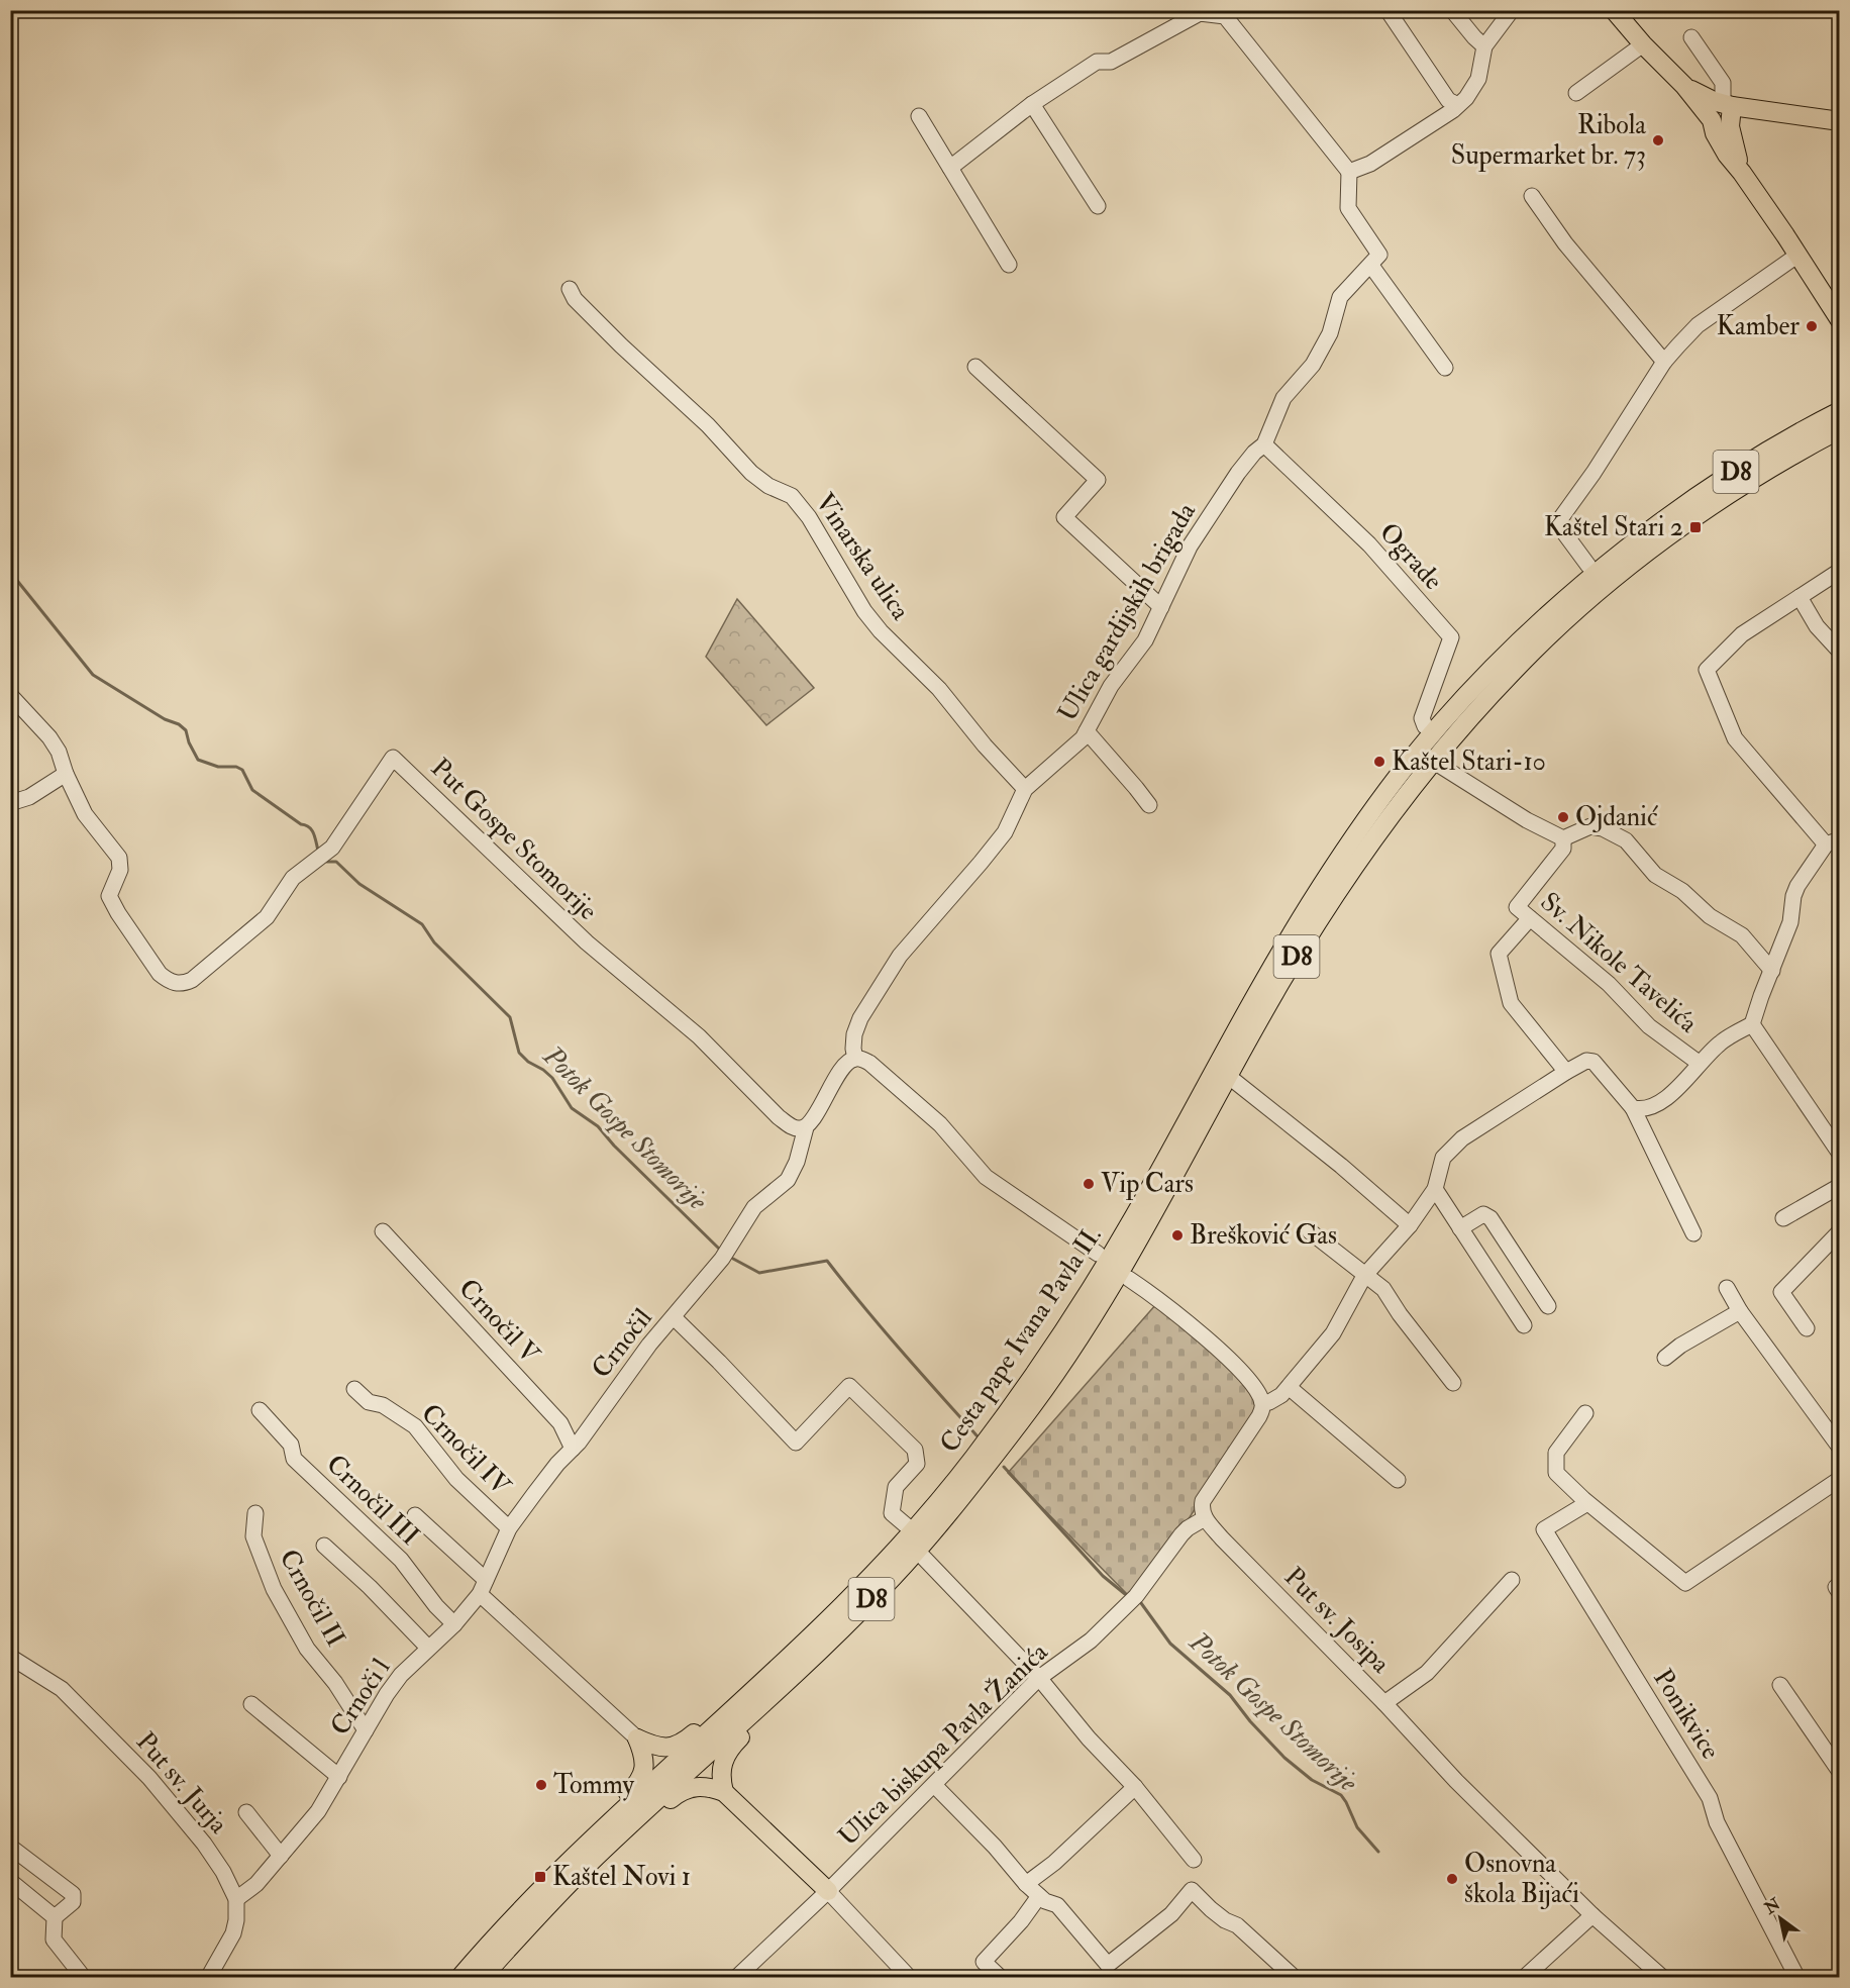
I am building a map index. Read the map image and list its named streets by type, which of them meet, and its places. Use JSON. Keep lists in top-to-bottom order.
{
  "streets": {
    "main road": ["D8", "Cesta pape Ivana Pavla II."],
    "street": [
      "Vinarska ulica",
      "Ograde",
      "Ulica gardijskih brigada",
      "Put Gospe Stomorije",
      "Sv. Nikole Tavelića",
      "Crnočil V",
      "Crnočil",
      "Crnočil IV",
      "Crnočil III",
      "Crnočil II",
      "Put sv. Josipa",
      "Crnoči l",
      "Ponikvice",
      "Ulica biskupa Pavla Žanića",
      "Put sv. Jurja"
    ]
  },
  "crossings": [
    ["Vinarska ulica", "Ulica gardijskih brigada"],
    ["Ograde", "Ulica gardijskih brigada"],
    ["Put Gospe Stomorije", "Crnočil"],
    ["Crnočil V", "Crnočil"],
    ["Crnočil", "Crnočil IV"],
    ["Crnočil", "Crnoči l"],
    ["Crnočil III", "Crnoči l"],
    ["Crnočil II", "Crnoči l"],
    ["Put sv. Josipa", "Ulica biskupa Pavla Žanića"],
    ["Crnoči l", "Put sv. Jurja"]
  ],
  "water": ["Potok Gospe Stomorije"],
  "places": {
    "other": [
      "Ribola Supermarket br. 73",
      "Kamber",
      "Kaštel Stari-10",
      "Ojdanić",
      "Vip Cars",
      "Brešković Gas",
      "Tommy",
      "Osnovna škola Bijaći"
    ],
    "transit": ["Kaštel Stari 2", "Kaštel Novi 1"]
  },
  "north": "top left"
}
